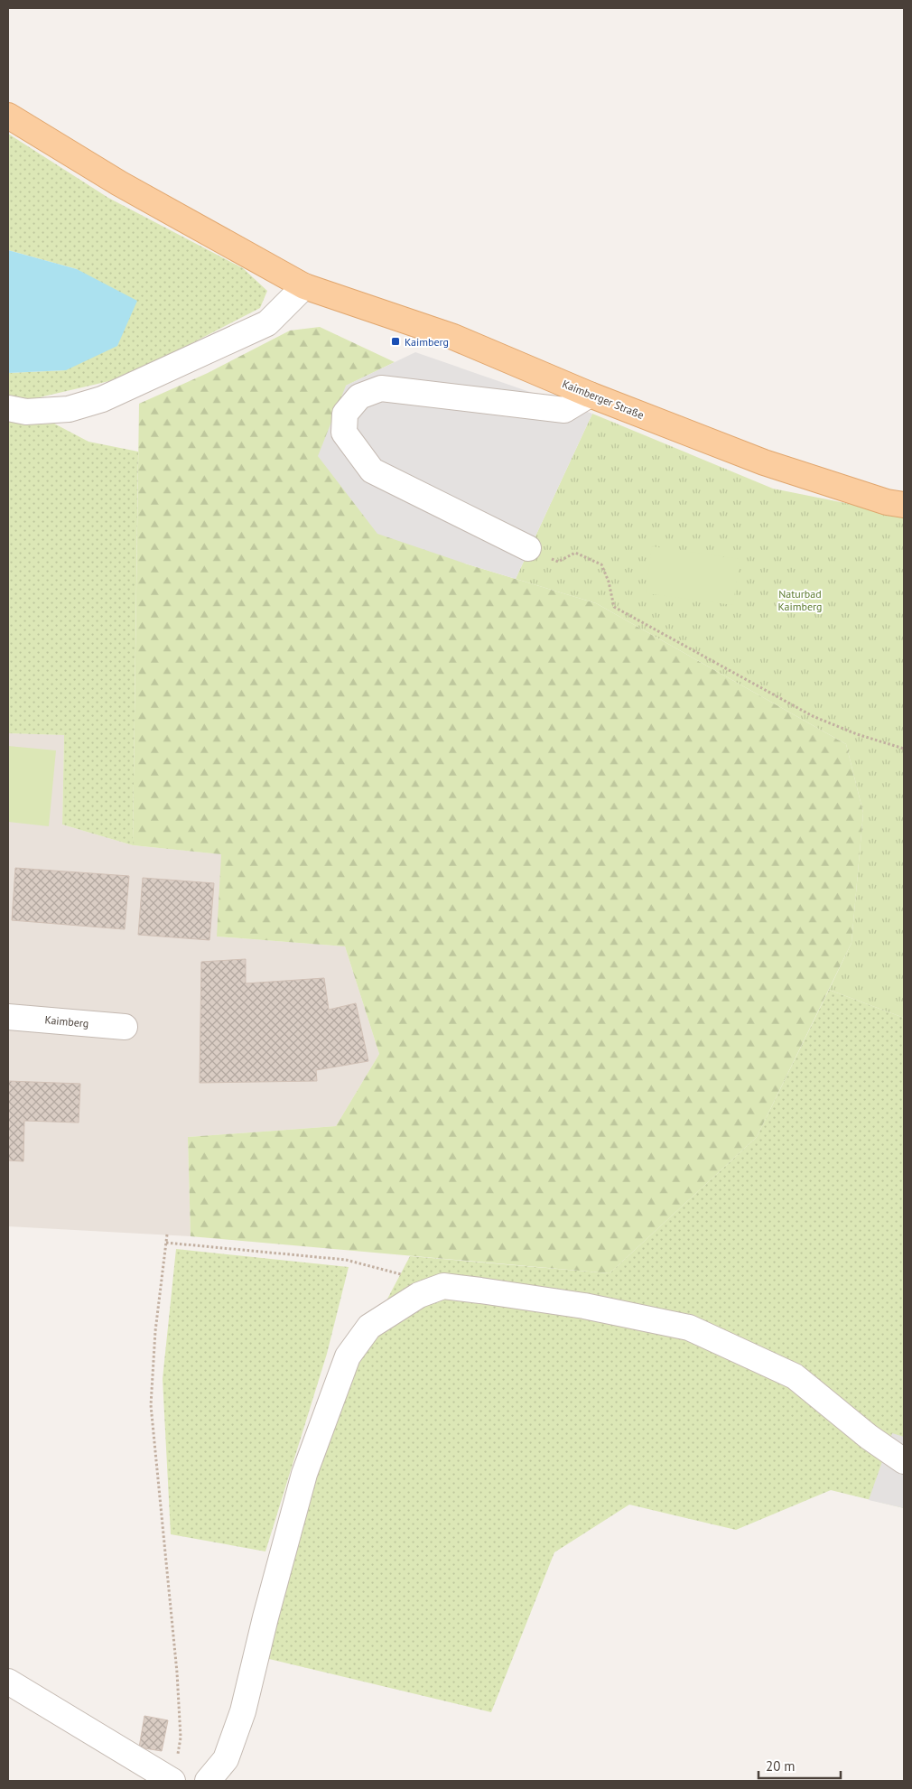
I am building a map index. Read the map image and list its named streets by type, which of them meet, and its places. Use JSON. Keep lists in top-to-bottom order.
{
  "streets": {
    "main road": ["Kaimberger Straße"],
    "street": ["Kaimberg"]
  },
  "parks": ["Naturbad Kaimberg"],
  "places": {
    "transit": ["Kaimberg"]
  },
  "scale_bar": "20 m"
}
